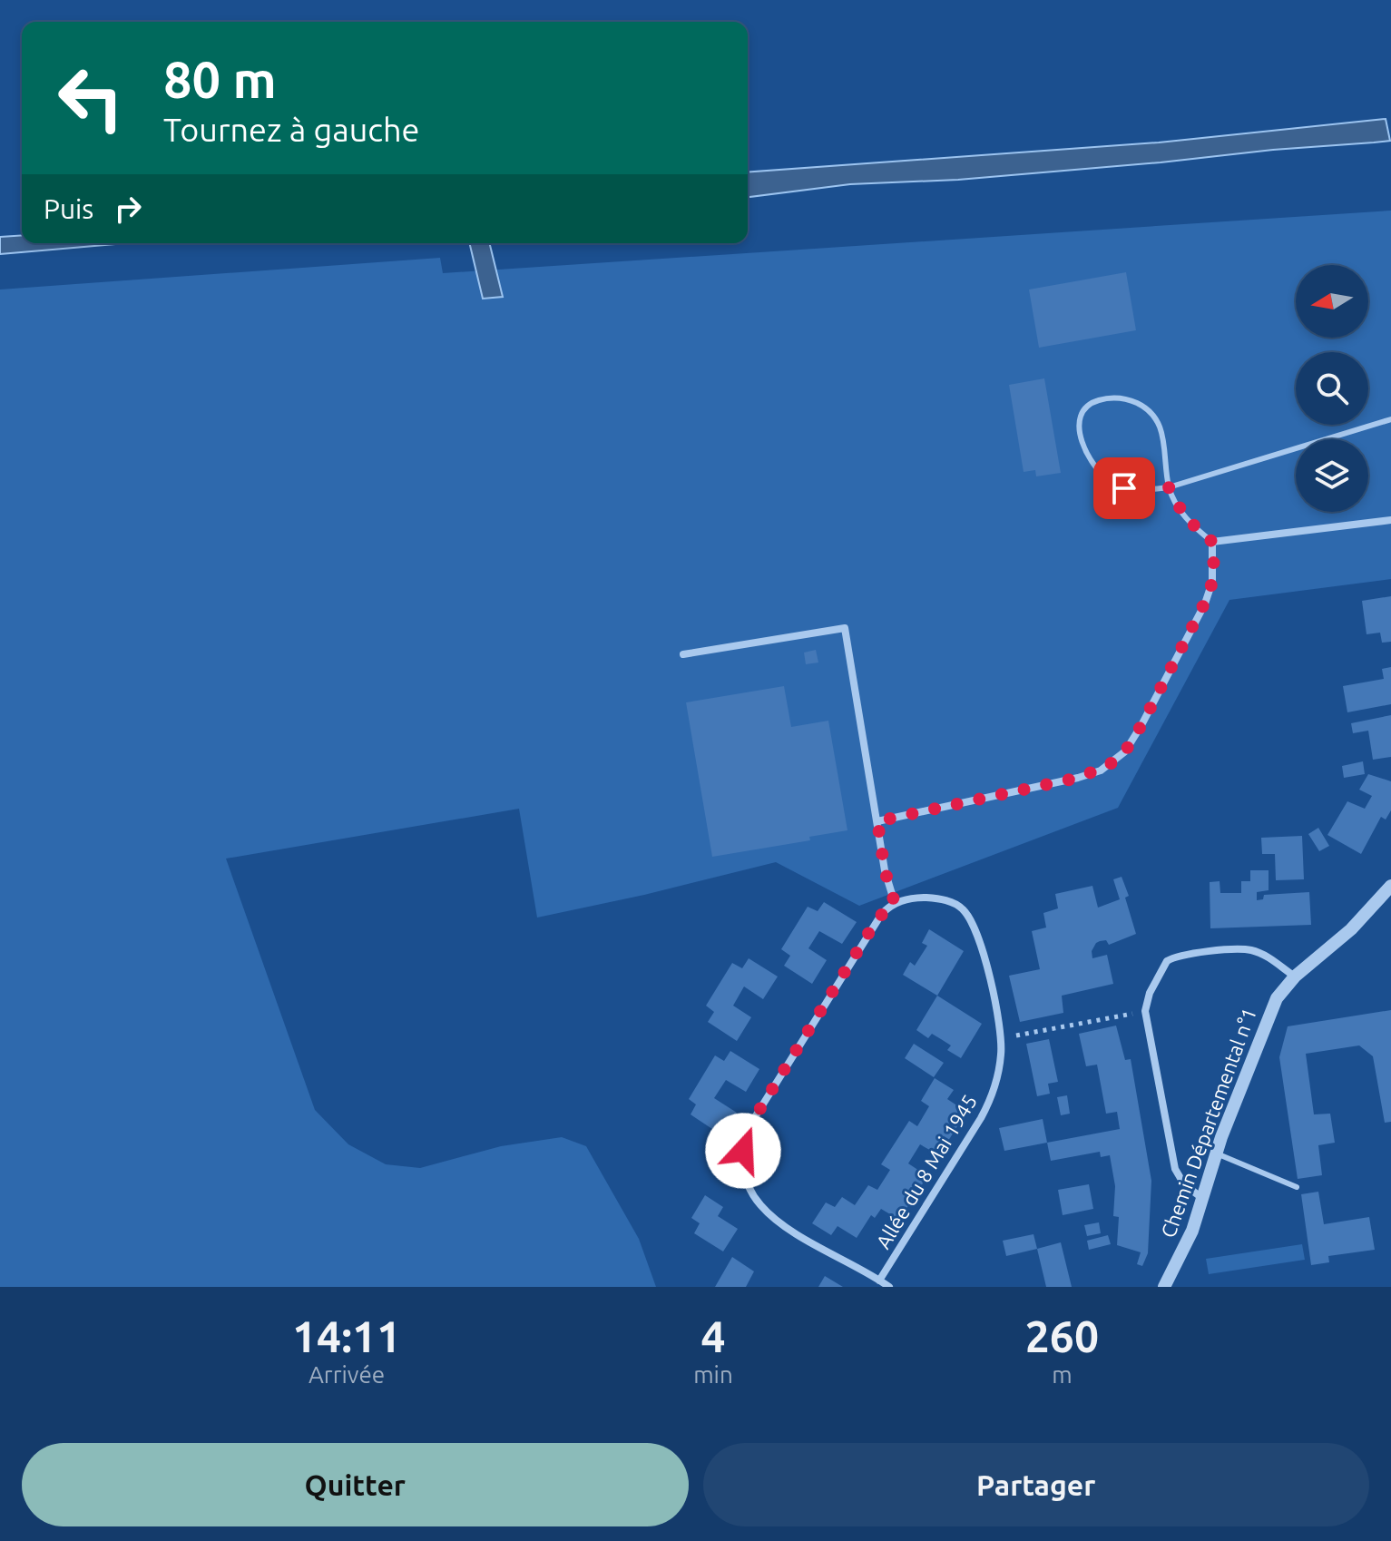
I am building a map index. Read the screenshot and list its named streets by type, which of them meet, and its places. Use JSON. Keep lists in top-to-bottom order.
{
  "streets": {
    "street": ["Chemin Départemental n°1", "Allée du 8 Mai 1945"]
  },
  "north": "left",
  "page": {
    "turn": ["80 m", "Tournez à gauche"],
    "then": "Puis",
    "eta": [
      "14:11",
      "Arrivée",
      "4",
      "min",
      "260",
      "m"
    ],
    "buttons": ["Quitter", "Partager"]
  }
}
